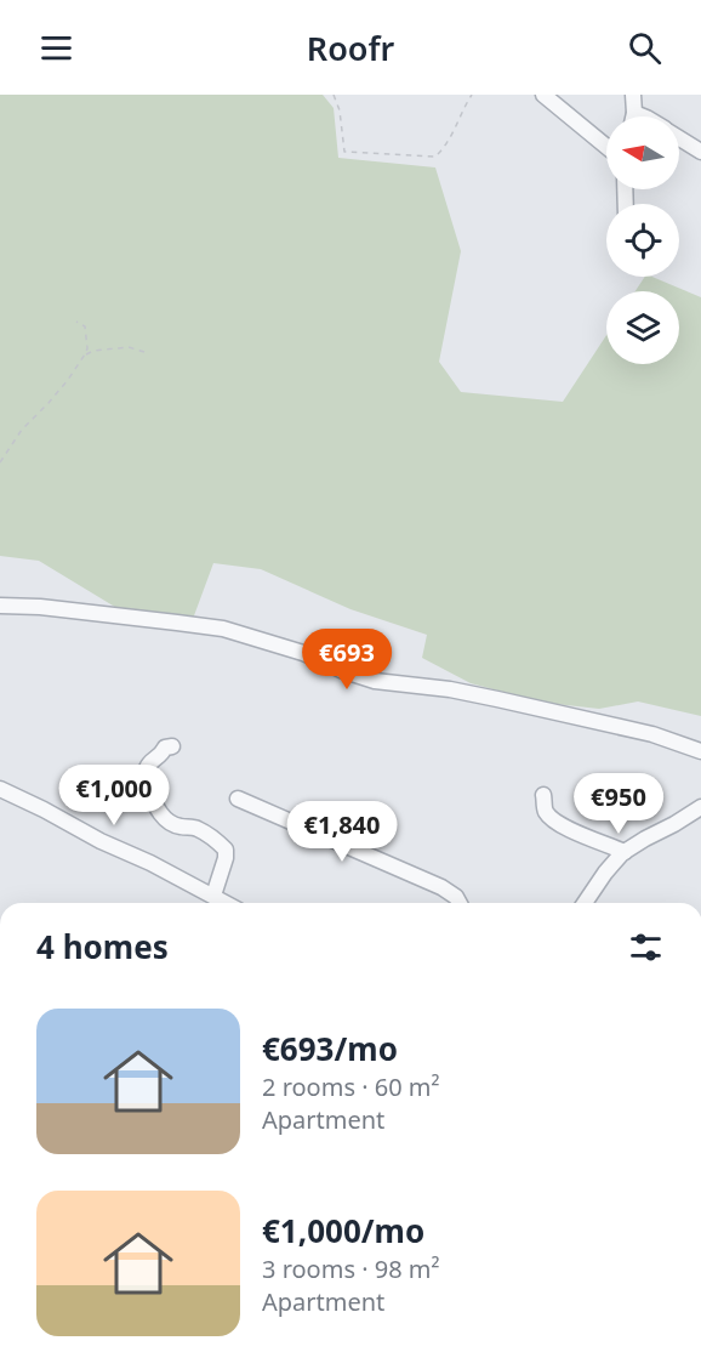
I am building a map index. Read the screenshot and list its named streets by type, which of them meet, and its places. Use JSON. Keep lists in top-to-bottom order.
{
  "north": "left",
  "page": {
    "header": "Roofr",
    "price": [
      "€693",
      "€1,000",
      "€950",
      "€1,840"
    ],
    "heading": "4 homes",
    "list": [
      {
        "name": "€693/mo",
        "note": "2 rooms · 60 m² · Apartment"
      },
      {
        "name": "€1,000/mo",
        "note": "3 rooms · 98 m² · Apartment"
      }
    ]
  }
}
